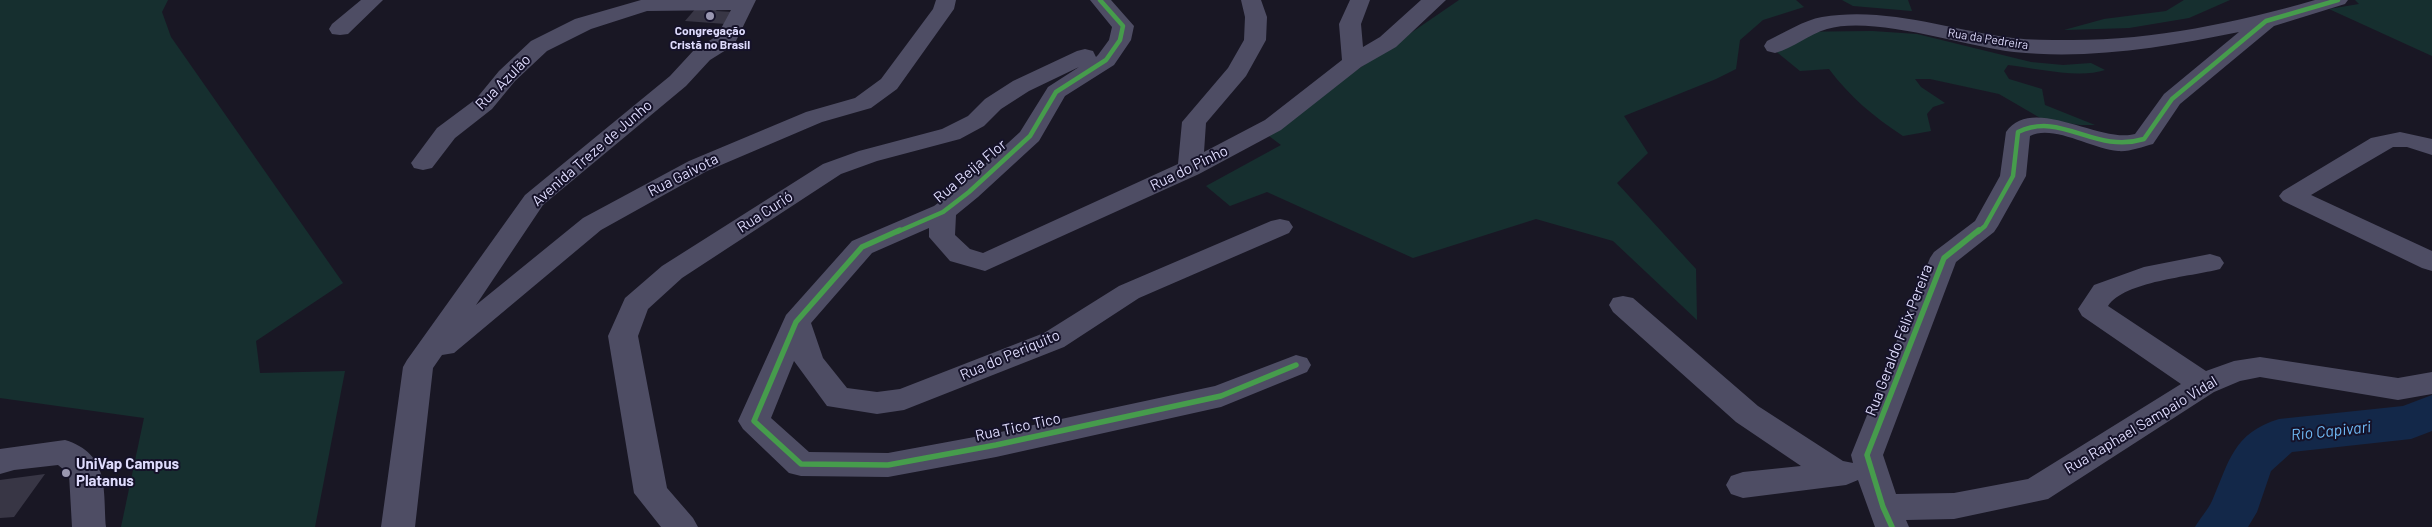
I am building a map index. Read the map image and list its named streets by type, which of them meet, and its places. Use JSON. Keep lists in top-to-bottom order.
{
  "streets": {
    "street": [
      "Rua da Pedreira",
      "Rua Azulão",
      "Avenida Treze de Junho",
      "Rua do Pinho",
      "Rua Beija Flor",
      "Rua Gaivota",
      "Rua Curió",
      "Rua Geraldo Félix Pereira",
      "Rua do Periquito",
      "Rua Raphael Sampaio Vidal",
      "Rua Tico Tico"
    ]
  },
  "crossings": [
    ["Rua da Pedreira", "Rua Geraldo Félix Pereira"],
    ["Rua Azulão", "Avenida Treze de Junho"],
    ["Avenida Treze de Junho", "Rua Gaivota"],
    ["Rua do Pinho", "Rua Beija Flor"],
    ["Rua Beija Flor", "Rua Curió"],
    ["Rua Beija Flor", "Rua do Periquito"],
    ["Rua Beija Flor", "Rua Tico Tico"],
    ["Rua Geraldo Félix Pereira", "Rua Raphael Sampaio Vidal"]
  ],
  "water": ["Rio Capivari"],
  "places": ["Congregação Cristã no Brasil", "UniVap Campus Platanus"]
}
